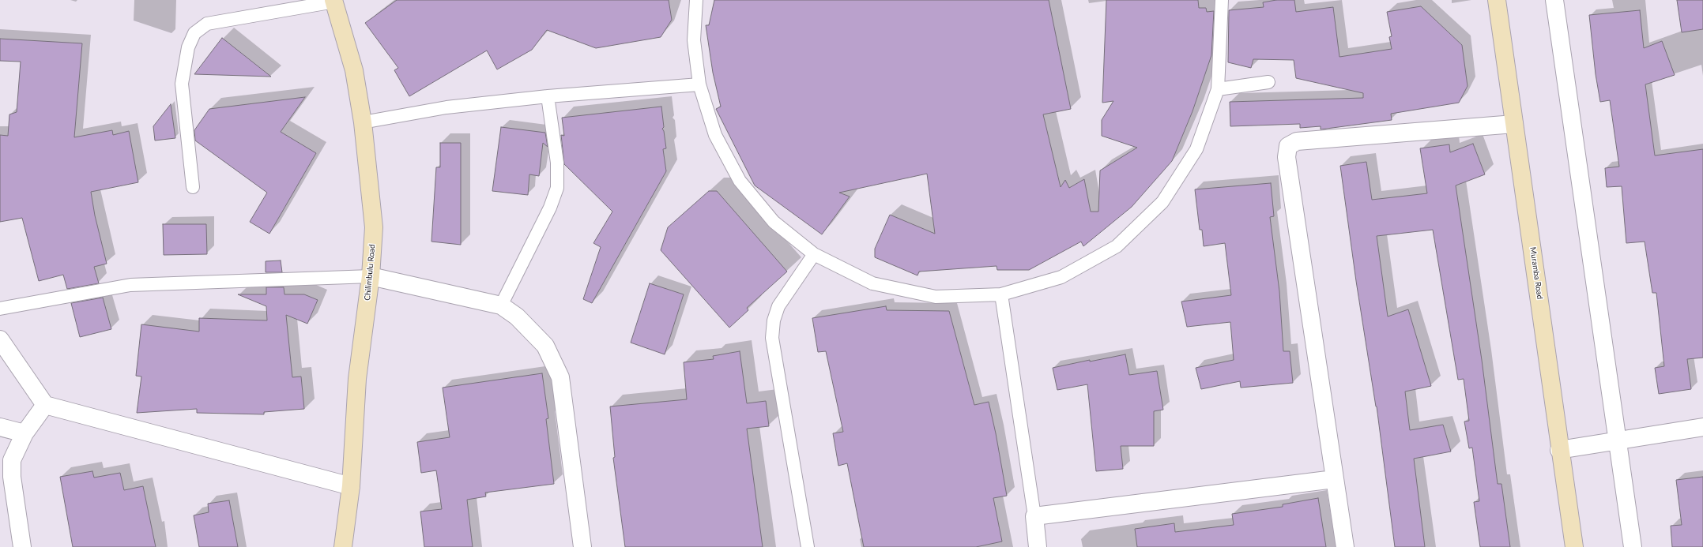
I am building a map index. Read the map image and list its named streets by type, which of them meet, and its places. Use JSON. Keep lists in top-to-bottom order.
{
  "streets": {
    "main road": ["Chilimbulu Road", "Muramba Road"]
  }
}
